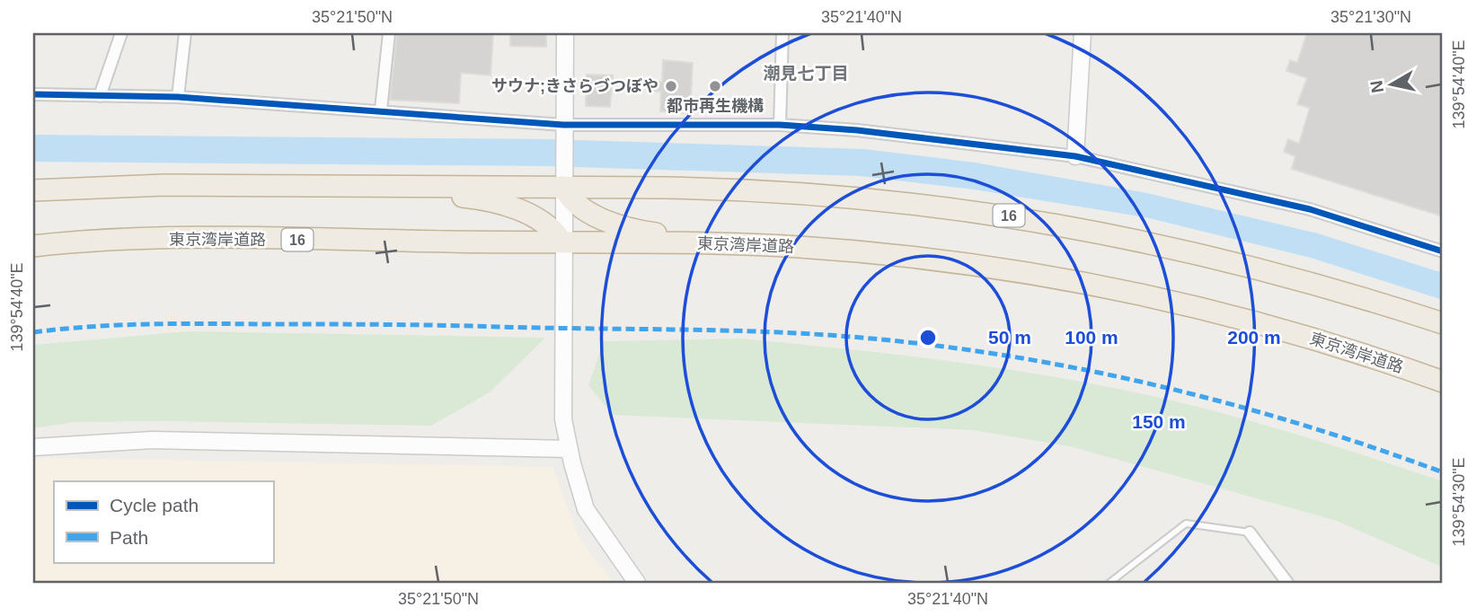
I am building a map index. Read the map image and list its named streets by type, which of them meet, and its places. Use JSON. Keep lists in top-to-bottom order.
{
  "streets": {
    "highway": ["16", "東京湾岸道路"]
  },
  "districts": ["潮見七丁目"],
  "places": ["サウナ;きさらづつぼや", "都市再生機構"],
  "legend": ["Cycle path", "Path"],
  "north": "left",
  "coordinates": [
    "35°21'50\"N",
    "35°21'40\"N",
    "35°21'30\"N",
    "139°54'40\"E",
    "139°54'30\"E"
  ],
  "rings": [
    "50 m",
    "100 m",
    "200 m",
    "150 m"
  ]
}
